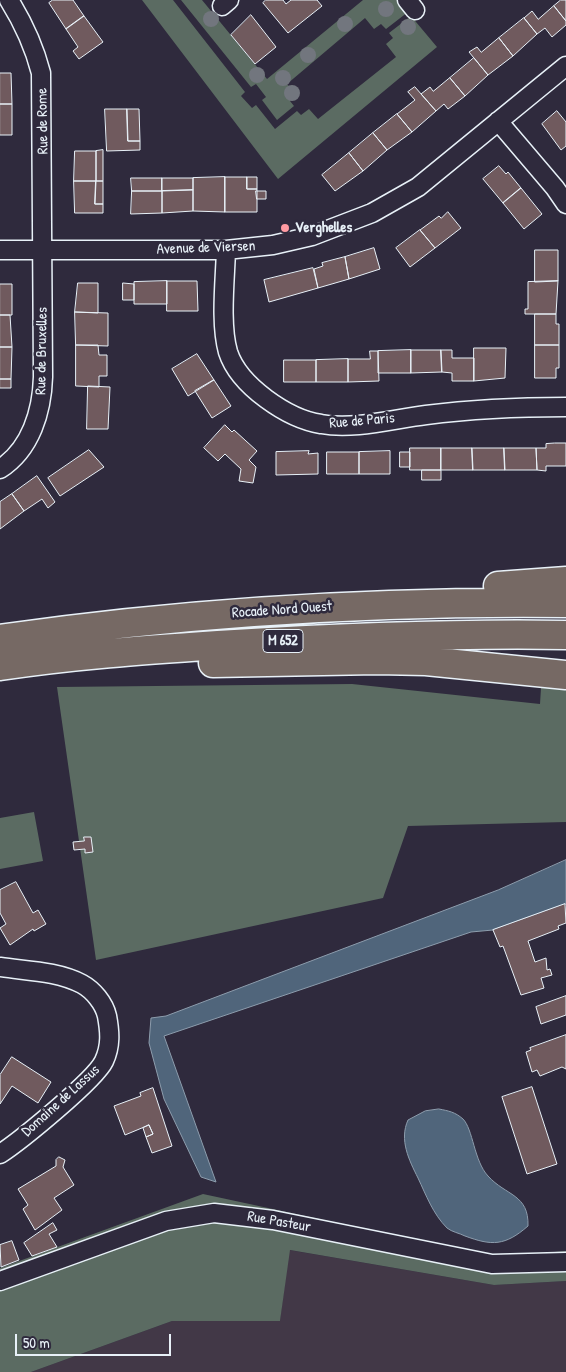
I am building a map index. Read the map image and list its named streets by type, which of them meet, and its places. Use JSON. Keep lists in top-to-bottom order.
{
  "streets": {
    "highway": ["Rocade Nord Ouest", "M 652"],
    "street": [
      "Rue de Rome",
      "Avenue de Viersen",
      "Rue de Bruxelles",
      "Rue de Paris",
      "Domaine de Lassus",
      "Rue Pasteur"
    ]
  },
  "crossings": [
    ["Rue de Rome", "Avenue de Viersen"],
    ["Rue de Rome", "Rue de Bruxelles"],
    ["Avenue de Viersen", "Rue de Bruxelles"],
    ["Avenue de Viersen", "Rue de Paris"]
  ],
  "places": ["Verghelles"],
  "scale_bar": "50 m"
}
